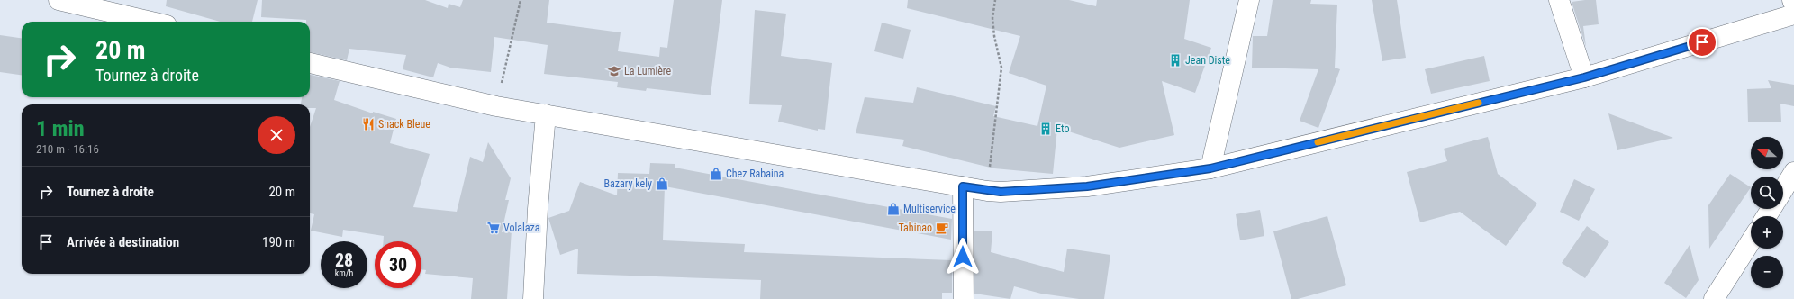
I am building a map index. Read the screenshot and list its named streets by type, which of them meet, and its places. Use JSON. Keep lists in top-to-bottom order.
{
  "places": {
    "building": ["Jean Diste", "Eto"],
    "school or university": ["La Lumière"],
    "restaurant": ["Snack Bleue"],
    "shop": ["Chez Rabaina", "Bazary kely", "Multiservice"],
    "supermarket": ["Volalaza"],
    "cafe": ["Tahinao"]
  },
  "north": "left",
  "page": {
    "turn": ["20 m", "Tournez à droite"],
    "heading": ["1 min", "210 m · 16:16"],
    "map_buttons": ["+", "−"],
    "list": [
      {
        "name": "Tournez à droite",
        "value": "20 m"
      },
      {
        "name": "Arrivée à destination",
        "value": "190 m"
      }
    ],
    "speed": "28 km/h",
    "limit": "30"
  }
}
